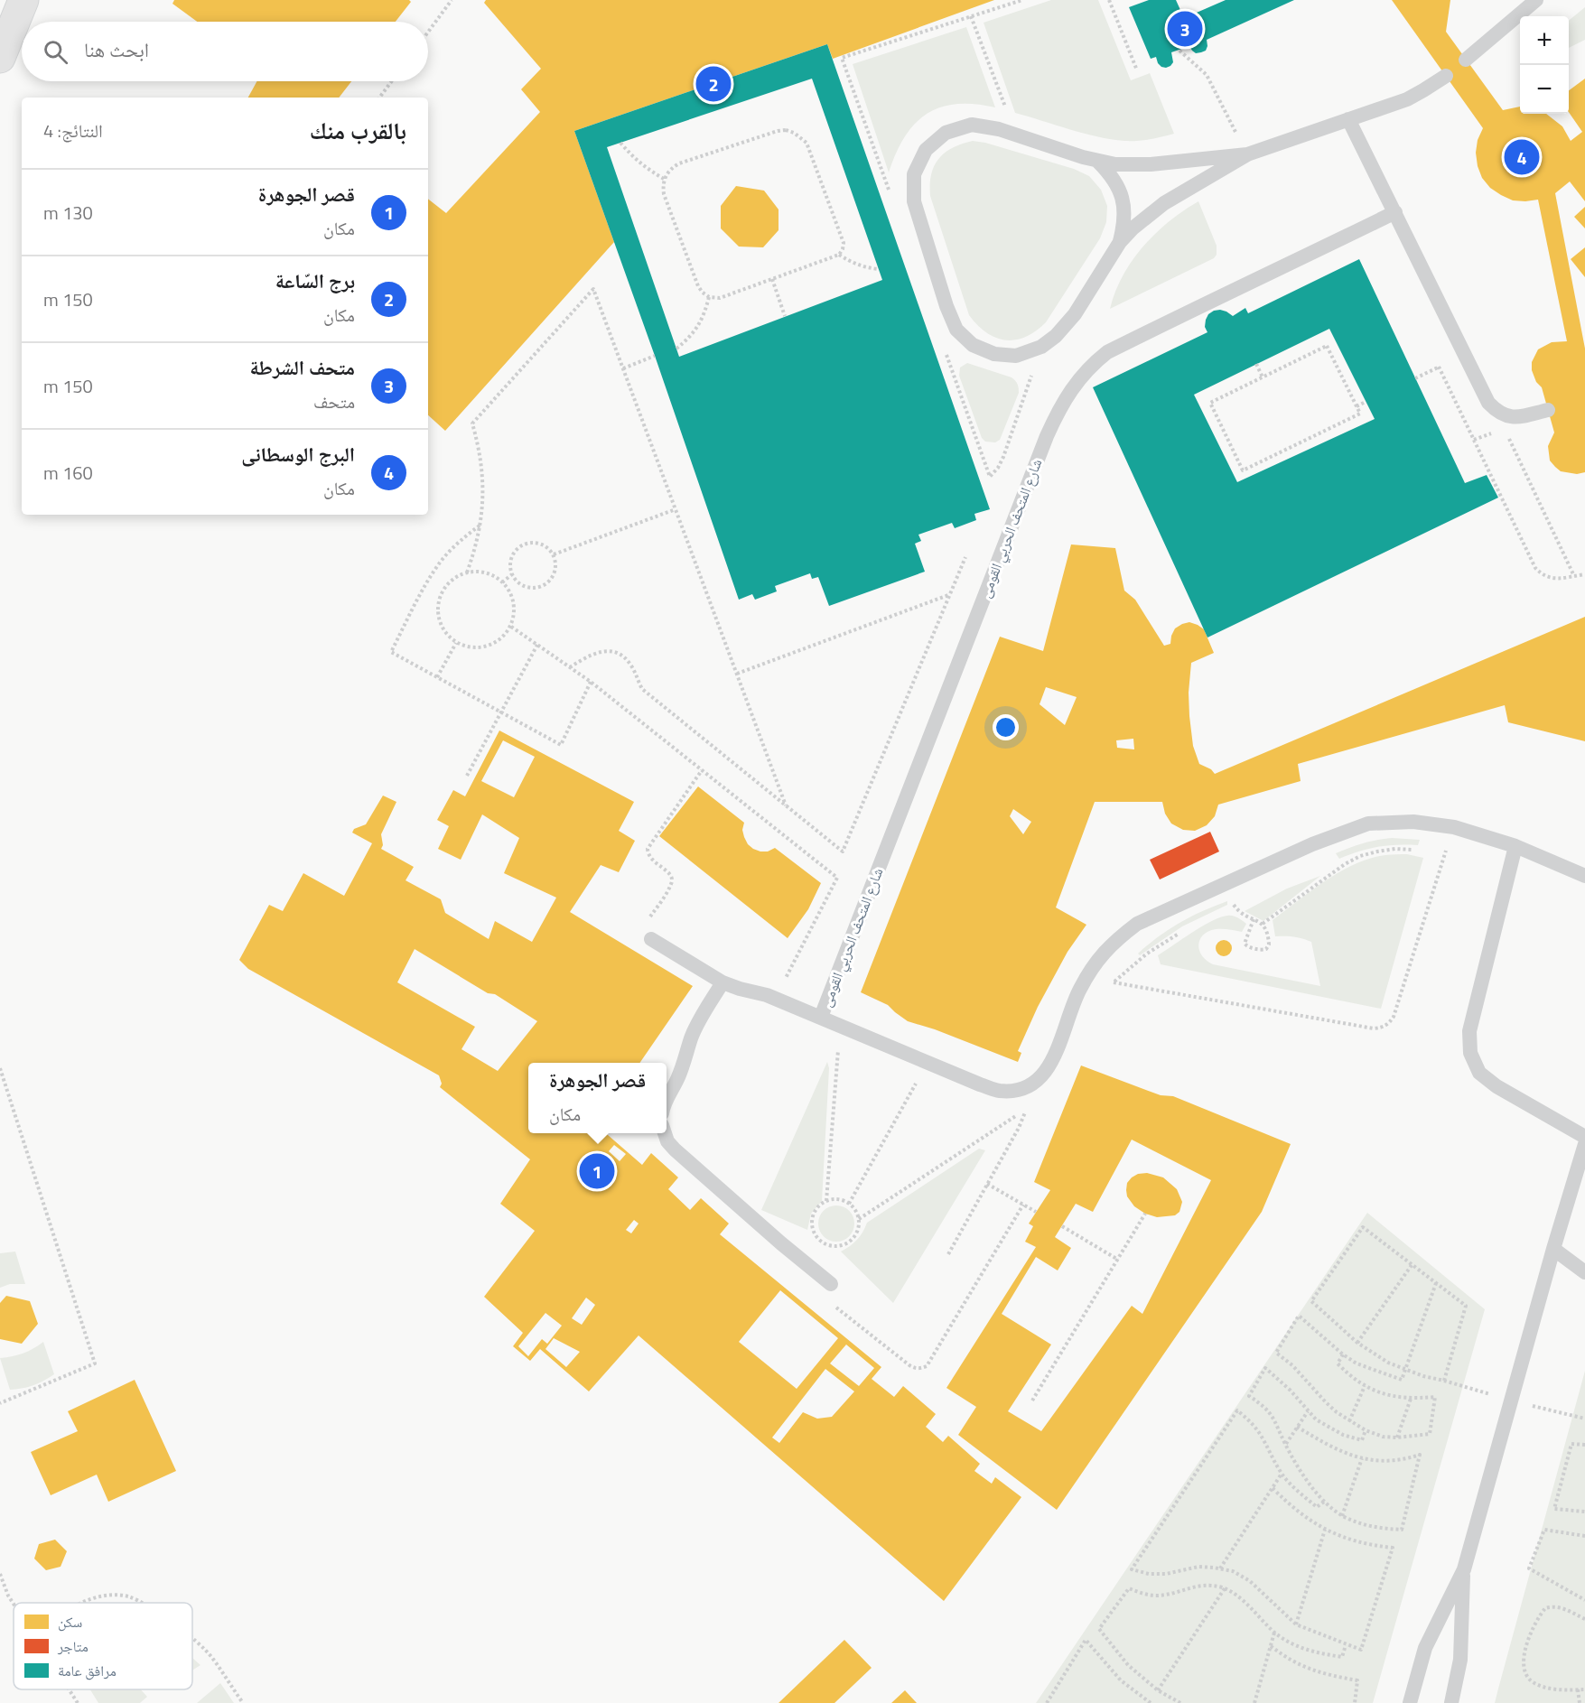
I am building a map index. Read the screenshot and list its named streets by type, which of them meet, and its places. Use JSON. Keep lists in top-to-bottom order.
{
  "streets": {
    "lane": ["شارع المتحف الحربي القومى"]
  },
  "legend": ["سكن", "متاجر", "مرافق عامة"],
  "page": {
    "pins": [
      "3",
      "2",
      "4",
      "1"
    ],
    "map_buttons": ["+", "−"],
    "search": "ابحث هنا",
    "heading": ["بالقرب منك", "النتائج: 4"],
    "list": [
      {
        "mark": "1",
        "name": "قصر الجوهرة",
        "note": "مكان",
        "value": "130 m"
      },
      {
        "mark": "2",
        "name": "برج السّاعة",
        "note": "مكان",
        "value": "150 m"
      },
      {
        "mark": "3",
        "name": "متحف الشرطة",
        "note": "متحف",
        "value": "150 m"
      },
      {
        "mark": "4",
        "name": "البرج الوسطانى",
        "note": "مكان",
        "value": "160 m"
      }
    ],
    "popup": ["قصر الجوهرة", "مكان"]
  }
}
